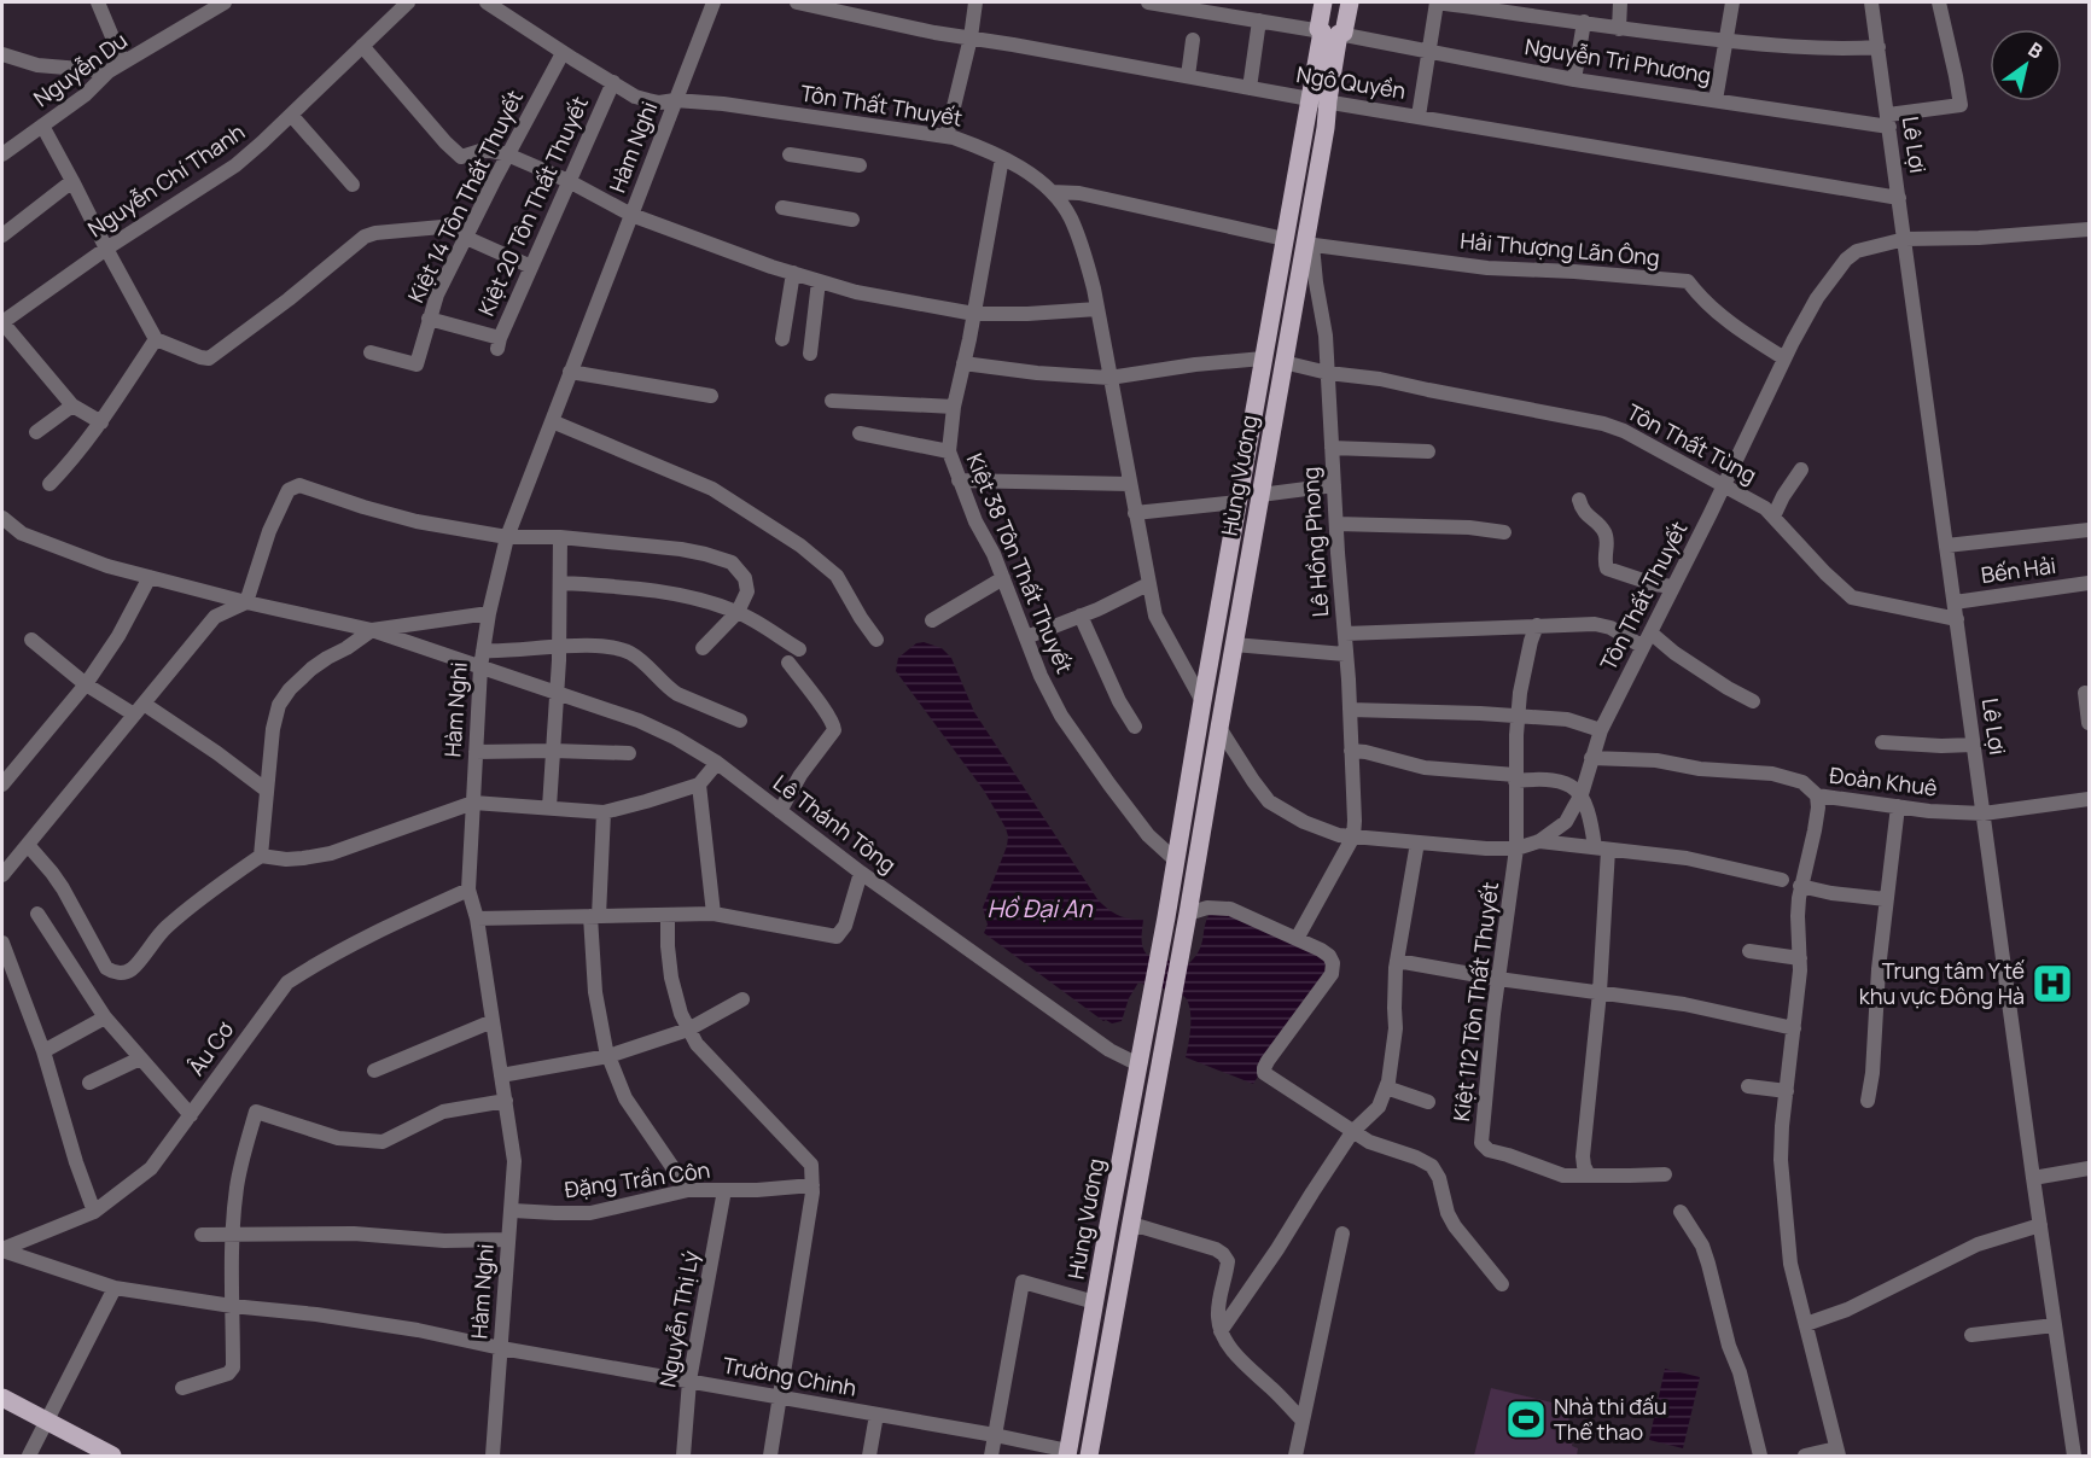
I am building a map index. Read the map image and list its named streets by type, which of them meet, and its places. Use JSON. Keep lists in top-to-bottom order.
{
  "streets": {
    "main road": ["Hùng Vương"],
    "street": [
      "Nguyễn Tri Phương",
      "Nguyễn Du",
      "Ngô Quyền",
      "Tôn Thất Thuyết",
      "Lê Lợi",
      "Hàm Nghi",
      "Nguyễn Chí Thanh",
      "Kiệt 14 Tôn Thất Thuyết",
      "Kiệt 20 Tôn Thất Thuyết",
      "Hải Thượng Lãn Ông",
      "Tôn Thất Tùng",
      "Lê Hồng Phong",
      "Kiệt 38 Tôn Thất Thuyết",
      "Bến Hải",
      "Đoàn Khuê",
      "Lê Thánh Tông",
      "Kiệt 112 Tôn Thất Thuyết",
      "Âu Cơ",
      "Đặng Trần Côn",
      "Nguyễn Thị Lý",
      "Trường Chinh"
    ]
  },
  "crossings": [
    ["Nguyễn Tri Phương", "Lê Lợi"],
    ["Nguyễn Tri Phương", "Hùng Vương"],
    ["Ngô Quyền", "Lê Lợi"],
    ["Ngô Quyền", "Hùng Vương"],
    ["Tôn Thất Thuyết", "Lê Lợi"],
    ["Tôn Thất Thuyết", "Hàm Nghi"],
    ["Tôn Thất Thuyết", "Kiệt 14 Tôn Thất Thuyết"],
    ["Tôn Thất Thuyết", "Kiệt 20 Tôn Thất Thuyết"],
    ["Tôn Thất Thuyết", "Hải Thượng Lãn Ông"],
    ["Tôn Thất Thuyết", "Tôn Thất Tùng"],
    ["Tôn Thất Thuyết", "Hùng Vương"],
    ["Tôn Thất Thuyết", "Lê Hồng Phong"],
    ["Tôn Thất Thuyết", "Kiệt 38 Tôn Thất Thuyết"],
    ["Tôn Thất Thuyết", "Đoàn Khuê"],
    ["Tôn Thất Thuyết", "Kiệt 112 Tôn Thất Thuyết"],
    ["Lê Lợi", "Tôn Thất Tùng"],
    ["Lê Lợi", "Bến Hải"],
    ["Lê Lợi", "Đoàn Khuê"],
    ["Hàm Nghi", "Lê Thánh Tông"],
    ["Hàm Nghi", "Âu Cơ"],
    ["Hàm Nghi", "Đặng Trần Côn"],
    ["Hàm Nghi", "Trường Chinh"],
    ["Kiệt 14 Tôn Thất Thuyết", "Kiệt 20 Tôn Thất Thuyết"],
    ["Hải Thượng Lãn Ông", "Hùng Vương"],
    ["Hải Thượng Lãn Ông", "Lê Hồng Phong"],
    ["Tôn Thất Tùng", "Hùng Vương"],
    ["Tôn Thất Tùng", "Lê Hồng Phong"],
    ["Hùng Vương", "Lê Hồng Phong"],
    ["Hùng Vương", "Kiệt 38 Tôn Thất Thuyết"],
    ["Hùng Vương", "Lê Thánh Tông"],
    ["Hùng Vương", "Trường Chinh"],
    ["Âu Cơ", "Trường Chinh"],
    ["Đặng Trần Côn", "Nguyễn Thị Lý"],
    ["Nguyễn Thị Lý", "Trường Chinh"]
  ],
  "water": ["Hồ Đại An"],
  "places": {
    "hospital": ["Trung tâm Y tế khu vực Đông Hà"],
    "sports": ["Nhà thi đấu Thể thao"]
  },
  "north": "top right"
}
